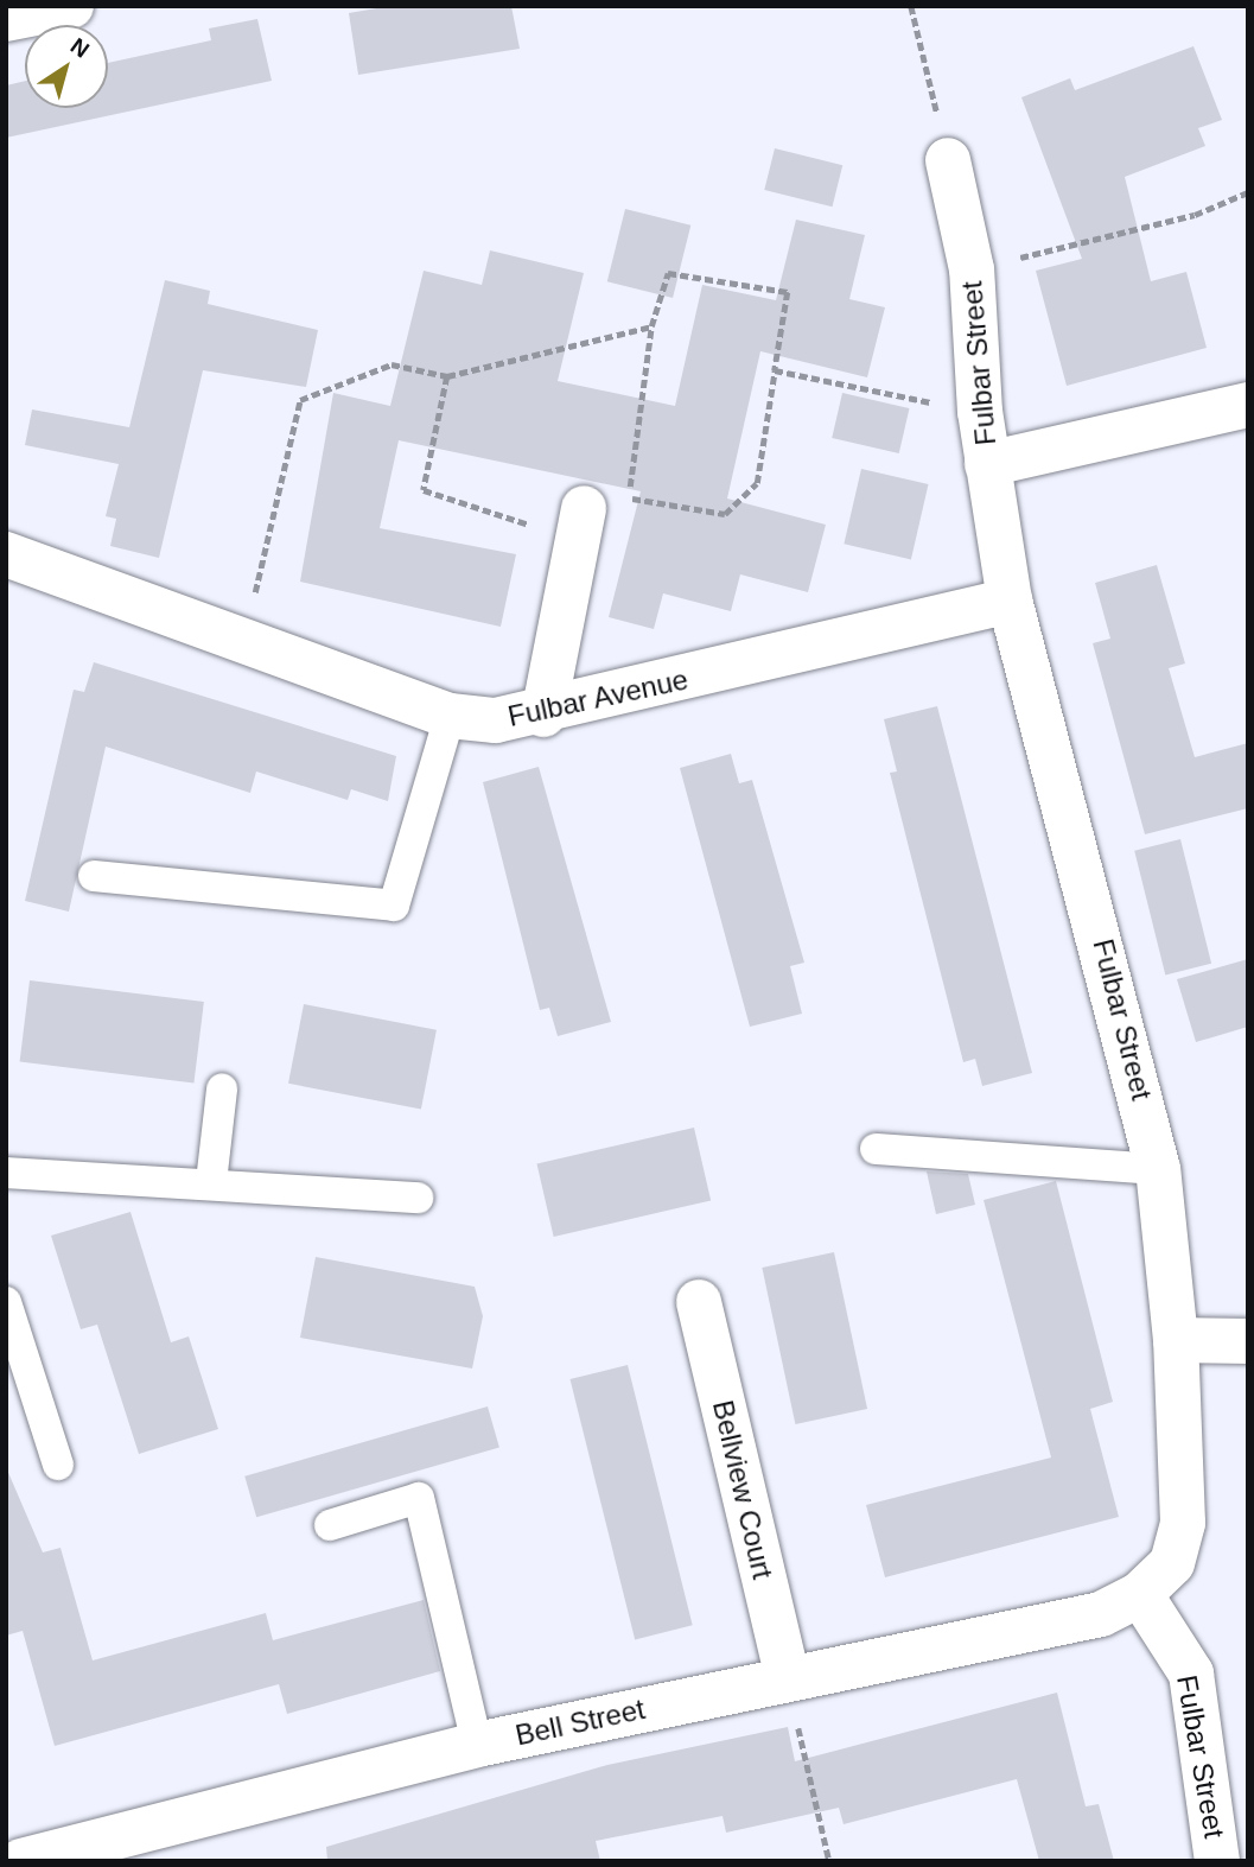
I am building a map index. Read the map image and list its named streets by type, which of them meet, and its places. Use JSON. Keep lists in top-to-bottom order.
{
  "streets": {
    "street": [
      "Fulbar Street",
      "Fulbar Avenue",
      "Bellview Court",
      "Bell Street"
    ]
  },
  "crossings": [
    ["Fulbar Street", "Fulbar Avenue"],
    ["Fulbar Street", "Bell Street"],
    ["Bellview Court", "Bell Street"]
  ],
  "north": "top right"
}
